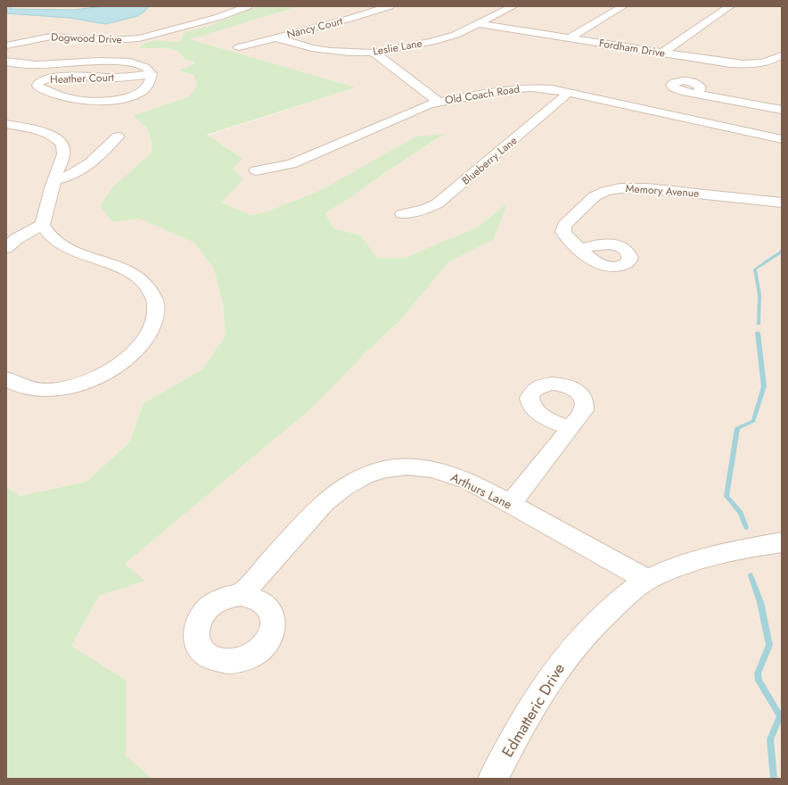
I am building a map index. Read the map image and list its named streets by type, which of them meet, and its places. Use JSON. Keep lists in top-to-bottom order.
{
  "streets": {
    "street": [
      "Nancy Court",
      "Dogwood Drive",
      "Leslie Lane",
      "Fordham Drive",
      "Heather Court",
      "Old Coach Road",
      "Blueberry Lane",
      "Memory Avenue",
      "Arthurs Lane",
      "Edmatteric Drive"
    ]
  },
  "crossings": [
    ["Nancy Court", "Leslie Lane"],
    ["Leslie Lane", "Fordham Drive"],
    ["Old Coach Road", "Blueberry Lane"],
    ["Arthurs Lane", "Edmatteric Drive"]
  ]
}
